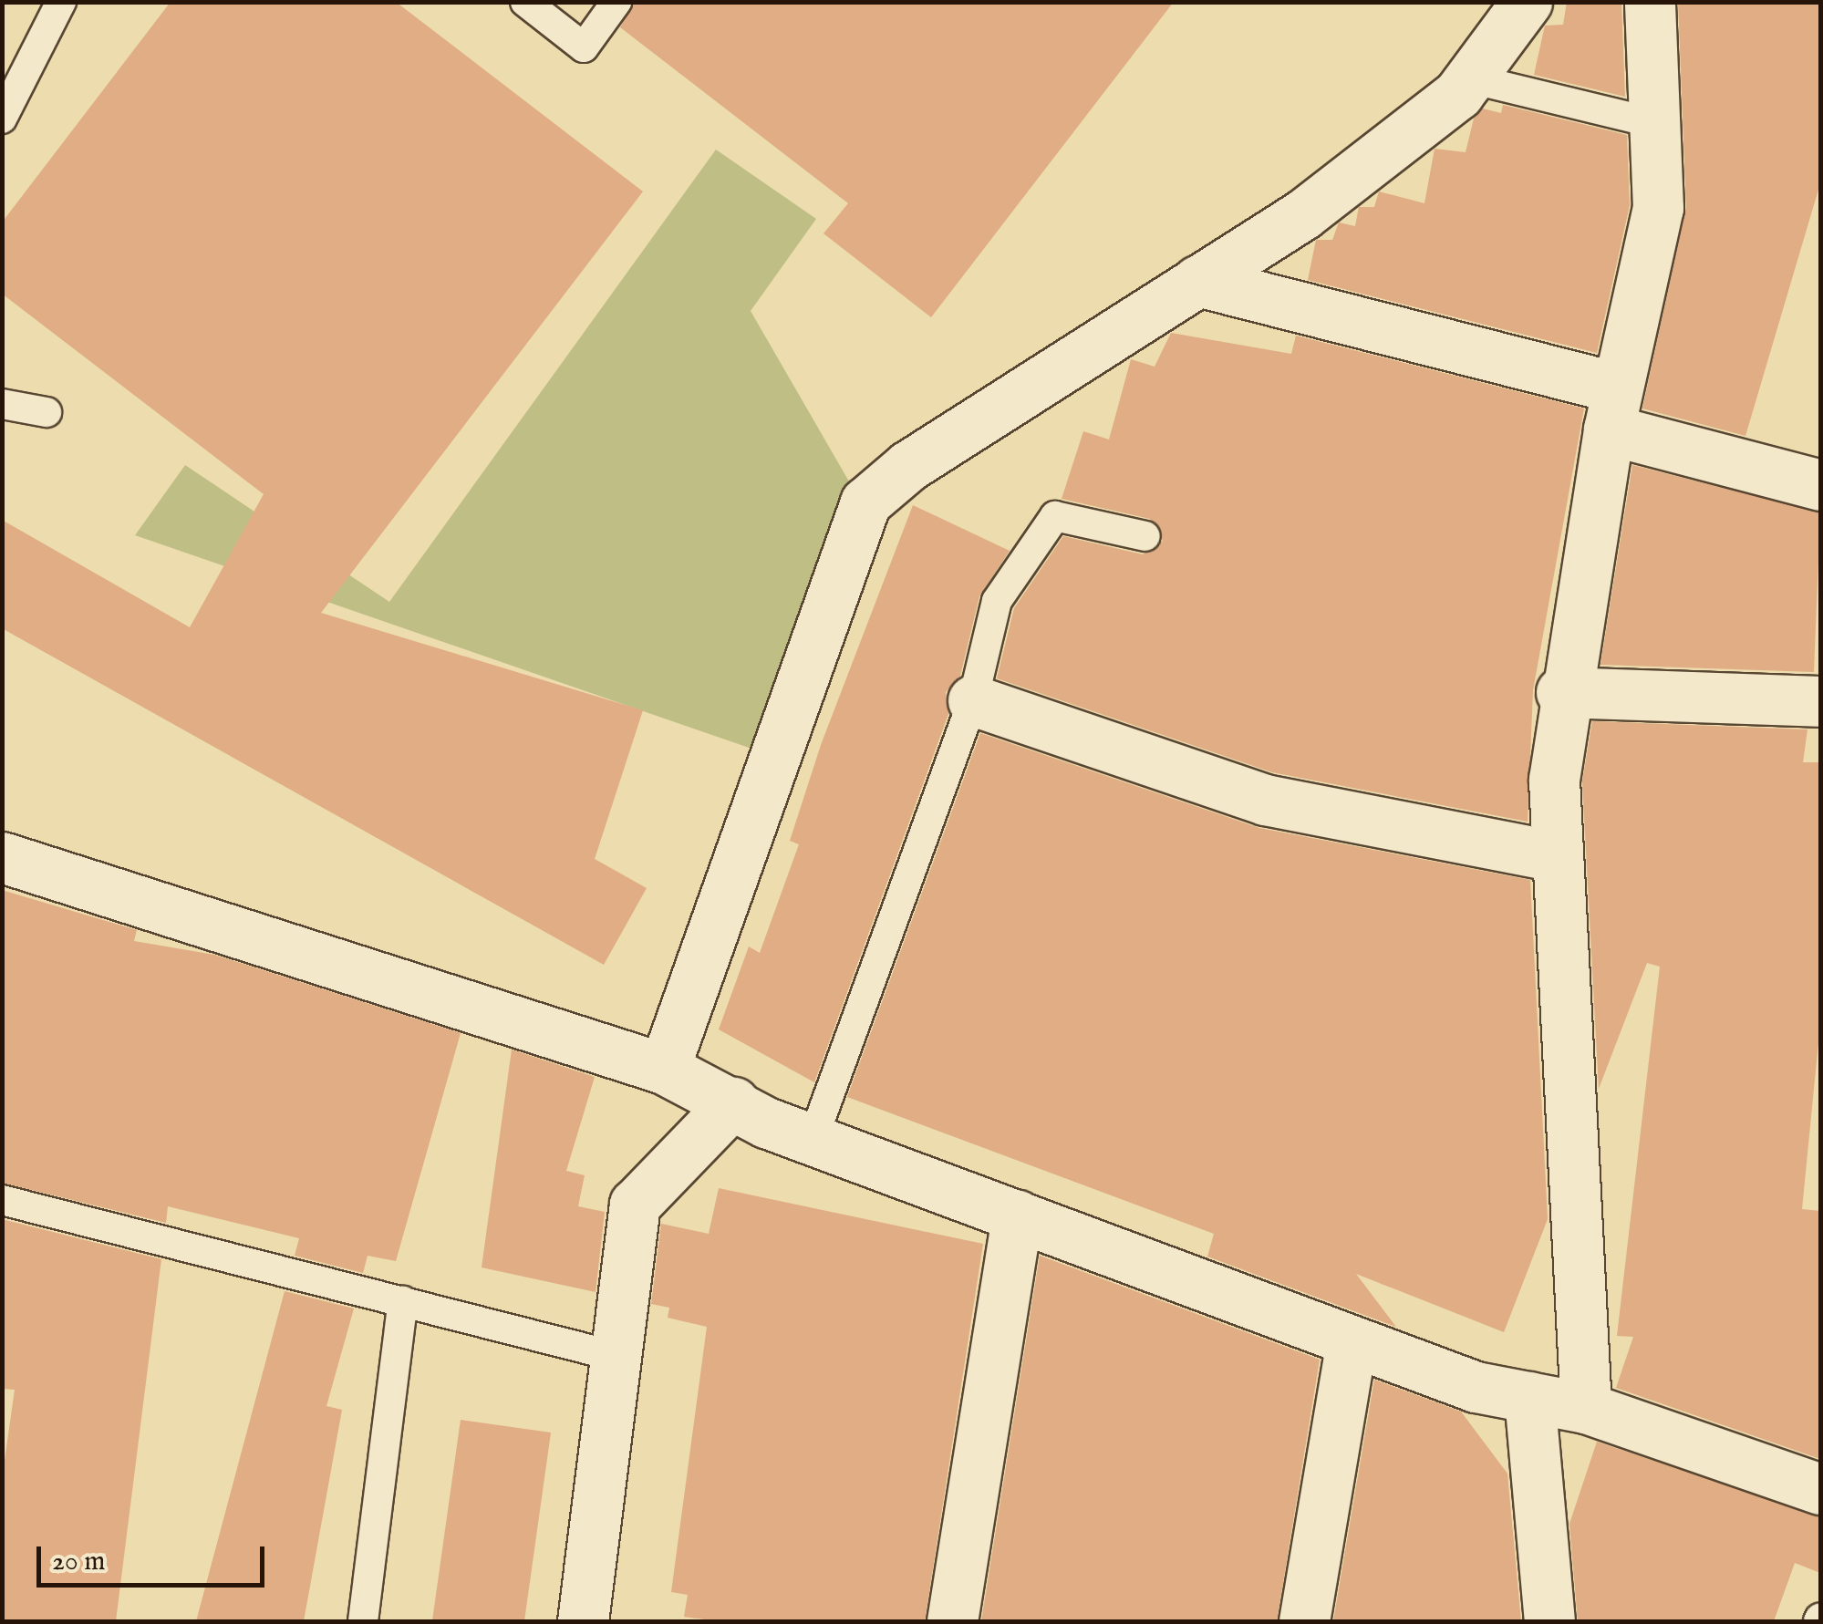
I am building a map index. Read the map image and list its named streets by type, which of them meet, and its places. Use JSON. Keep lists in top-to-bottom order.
{
  "scale_bar": "20 m"
}
